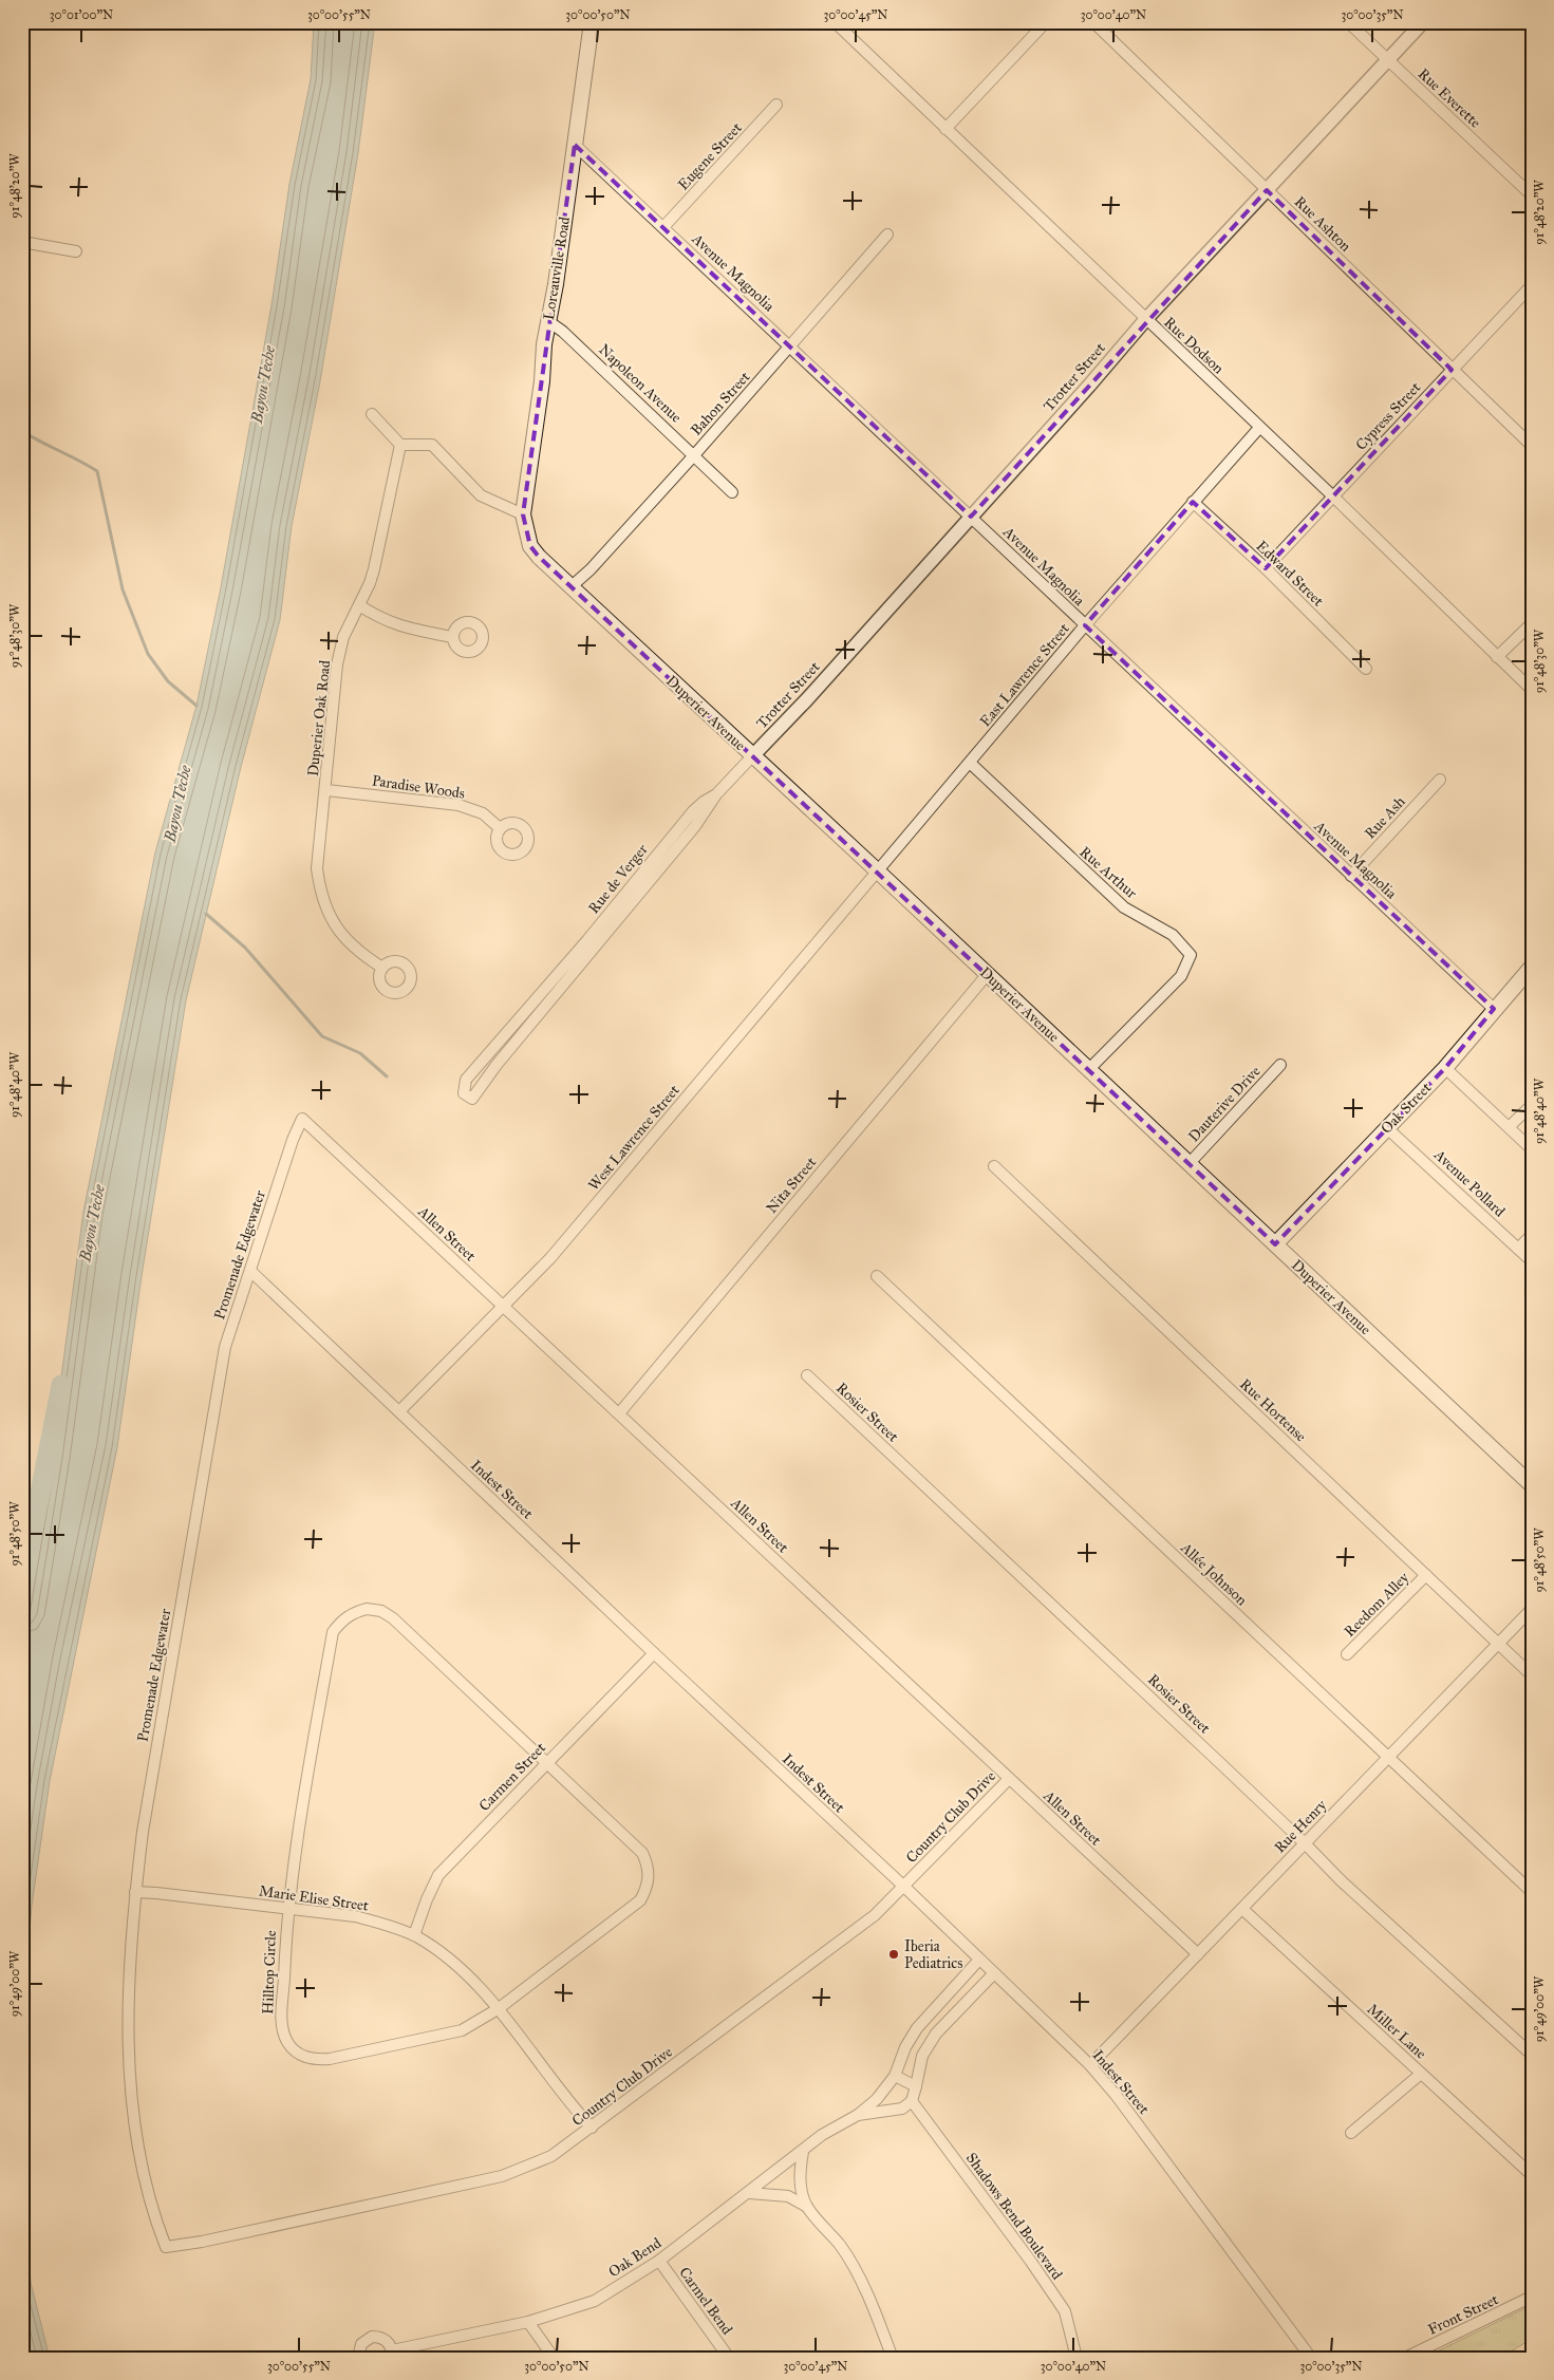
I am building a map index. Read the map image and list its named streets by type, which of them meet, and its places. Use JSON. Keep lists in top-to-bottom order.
{
  "streets": {
    "main road": ["Loreauville Road", "Duperier Avenue", "Oak Street"],
    "street": [
      "Rue Everette",
      "Eugene Street",
      "Rue Ashton",
      "Avenue Magnolia",
      "Rue Dodson",
      "Trotter Street",
      "Napoleon Avenue",
      "Bahon Street",
      "Cypress Street",
      "Edward Street",
      "East Lawrence Street",
      "Duperier Oak Road",
      "Paradise Woods",
      "Rue Ash",
      "Rue Arthur",
      "Rue de Verger",
      "Dauterive Drive",
      "West Lawrence Street",
      "Avenue Pollard",
      "Nita Street",
      "Allen Street",
      "Promenade Edgewater",
      "Rue Hortense",
      "Rosier Street",
      "Indest Street",
      "Allée Johnson",
      "Reedom Alley",
      "Carmen Street",
      "Country Club Drive",
      "Rue Henry",
      "Marie Elise Street",
      "Hilltop Circle",
      "Miller Lane",
      "Shadows Bend Boulevard",
      "Oak Bend",
      "Carmel Bend",
      "Front Street"
    ]
  },
  "crossings": [
    ["Rue Everette", "Trotter Street"],
    ["Eugene Street", "Avenue Magnolia"],
    ["Rue Ashton", "Trotter Street"],
    ["Rue Ashton", "Cypress Street"],
    ["Loreauville Road", "Avenue Magnolia"],
    ["Loreauville Road", "Napoleon Avenue"],
    ["Loreauville Road", "Duperier Avenue"],
    ["Avenue Magnolia", "Trotter Street"],
    ["Avenue Magnolia", "Bahon Street"],
    ["Avenue Magnolia", "East Lawrence Street"],
    ["Avenue Magnolia", "Rue Ash"],
    ["Avenue Magnolia", "Oak Street"],
    ["Rue Dodson", "Trotter Street"],
    ["Rue Dodson", "Cypress Street"],
    ["Rue Dodson", "East Lawrence Street"],
    ["Trotter Street", "Duperier Avenue"],
    ["Trotter Street", "Rue de Verger"],
    ["Napoleon Avenue", "Bahon Street"],
    ["Bahon Street", "Duperier Avenue"],
    ["Cypress Street", "Edward Street"],
    ["Edward Street", "East Lawrence Street"],
    ["East Lawrence Street", "Duperier Avenue"],
    ["East Lawrence Street", "Rue Arthur"],
    ["East Lawrence Street", "West Lawrence Street"],
    ["Duperier Avenue", "Rue Arthur"],
    ["Duperier Avenue", "Rue de Verger"],
    ["Duperier Avenue", "Dauterive Drive"],
    ["Duperier Avenue", "Oak Street"],
    ["Duperier Avenue", "West Lawrence Street"],
    ["Duperier Avenue", "Nita Street"],
    ["Duperier Oak Road", "Paradise Woods"],
    ["Oak Street", "Avenue Pollard"],
    ["West Lawrence Street", "Allen Street"],
    ["West Lawrence Street", "Indest Street"],
    ["Nita Street", "Allen Street"],
    ["Allen Street", "Promenade Edgewater"],
    ["Allen Street", "Country Club Drive"],
    ["Allen Street", "Rue Henry"],
    ["Promenade Edgewater", "Indest Street"],
    ["Promenade Edgewater", "Country Club Drive"],
    ["Promenade Edgewater", "Marie Elise Street"],
    ["Rue Hortense", "Reedom Alley"],
    ["Rue Hortense", "Rue Henry"],
    ["Rosier Street", "Rue Henry"],
    ["Indest Street", "Carmen Street"],
    ["Indest Street", "Country Club Drive"],
    ["Indest Street", "Rue Henry"],
    ["Indest Street", "Oak Bend"],
    ["Allée Johnson", "Rue Henry"],
    ["Carmen Street", "Marie Elise Street"],
    ["Carmen Street", "Hilltop Circle"],
    ["Country Club Drive", "Marie Elise Street"],
    ["Rue Henry", "Miller Lane"],
    ["Marie Elise Street", "Hilltop Circle"],
    ["Shadows Bend Boulevard", "Oak Bend"],
    ["Oak Bend", "Carmel Bend"]
  ],
  "water": ["Bayou Teche"],
  "places": ["Iberia Pediatrics"],
  "coordinates": [
    "30°01'00\"N",
    "30°00'55\"N",
    "30°00'50\"N",
    "30°00'45\"N",
    "30°00'40\"N",
    "30°00'35\"N",
    "91°48'20\"W",
    "91°48'30\"W",
    "91°48'40\"W",
    "91°48'50\"W",
    "91°49'00\"W"
  ]
}
